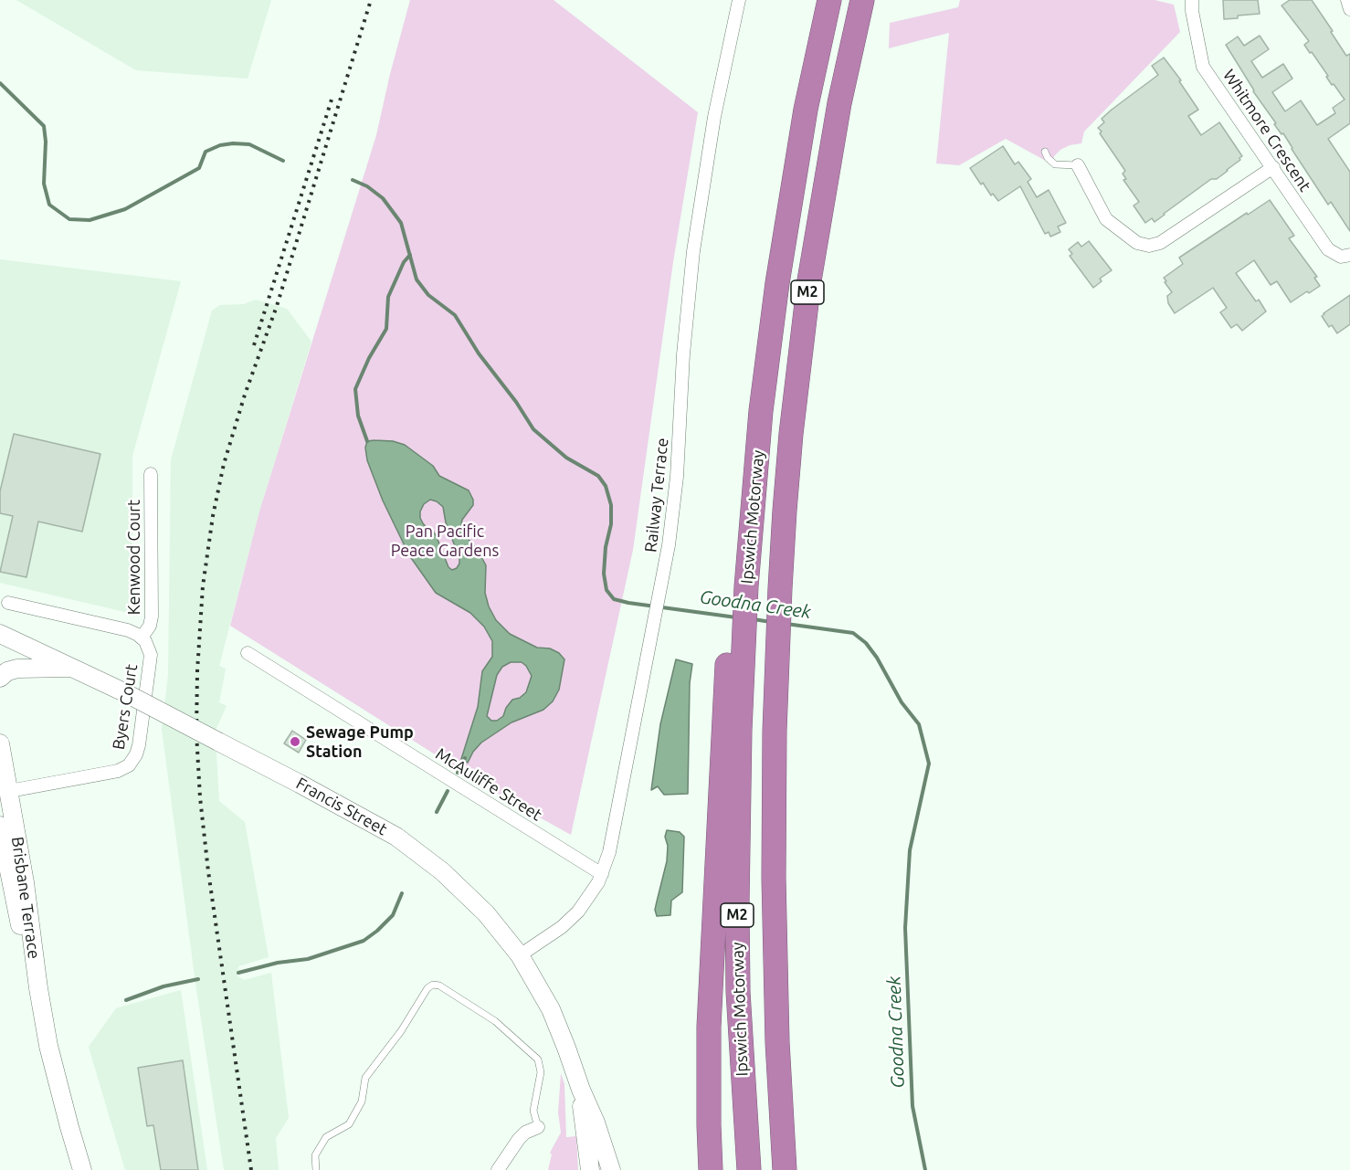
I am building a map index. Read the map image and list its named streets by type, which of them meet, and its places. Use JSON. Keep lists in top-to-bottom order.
{
  "streets": {
    "highway": ["M2", "Ipswich Motorway"],
    "main road": ["Francis Street", "Brisbane Terrace"],
    "street": [
      "Whitmore Crescent",
      "Railway Terrace",
      "Kenwood Court",
      "Byers Court",
      "McAuliffe Street"
    ]
  },
  "crossings": [
    ["Railway Terrace", "McAuliffe Street"],
    ["Railway Terrace", "Francis Street"],
    ["Kenwood Court", "Byers Court"],
    ["Byers Court", "Brisbane Terrace"]
  ],
  "water": ["Goodna Creek"],
  "parks": ["Pan Pacific Peace Gardens"],
  "places": ["Sewage Pump Station"]
}
